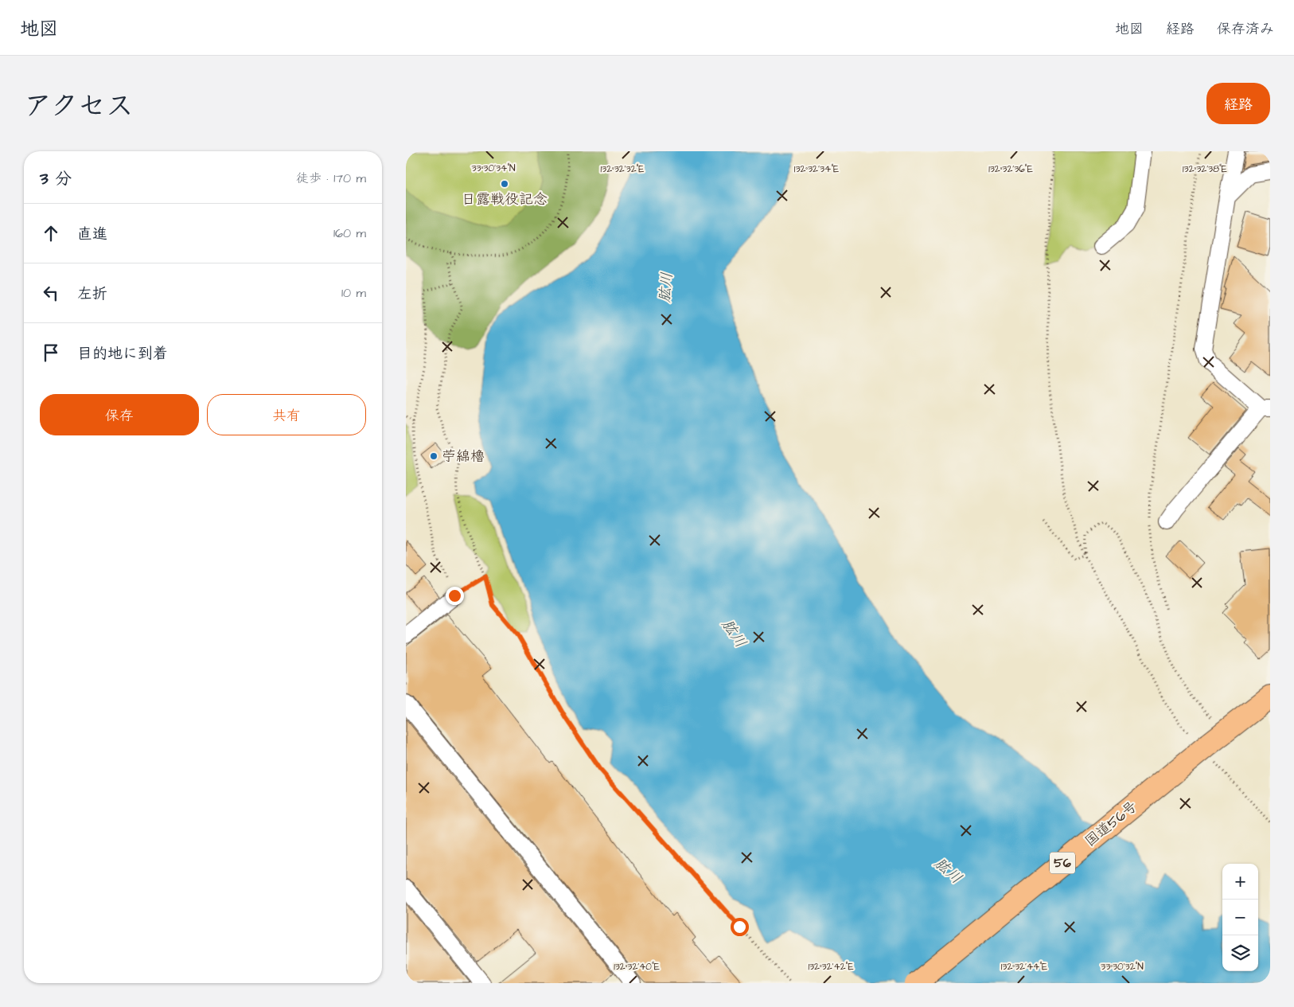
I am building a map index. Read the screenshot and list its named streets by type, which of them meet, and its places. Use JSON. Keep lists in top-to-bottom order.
{
  "streets": {
    "highway": ["国道56号", "56"]
  },
  "water": ["肱川"],
  "places": ["日露戦役記念", "苧綿櫓"],
  "page": {
    "header": "地図",
    "nav": ["地図", "経路", "保存済み"],
    "title": "アクセス",
    "buttons": [
      "経路",
      ["保存", "共有"]
    ],
    "heading": ["3 分", "徒歩 · 170 m"],
    "list": [
      ["直進", "160 m"],
      ["左折", "10 m"],
      "目的地に到着"
    ],
    "map_buttons": ["+", "−"]
  },
  "coordinates": [
    "33°30'34\"N",
    "132°32'36\"E",
    "132°32'38\"E",
    "132°32'32\"E",
    "132°32'34\"E",
    "132°32'40\"E",
    "132°32'42\"E",
    "132°32'44\"E",
    "33°30'32\"N"
  ]
}
